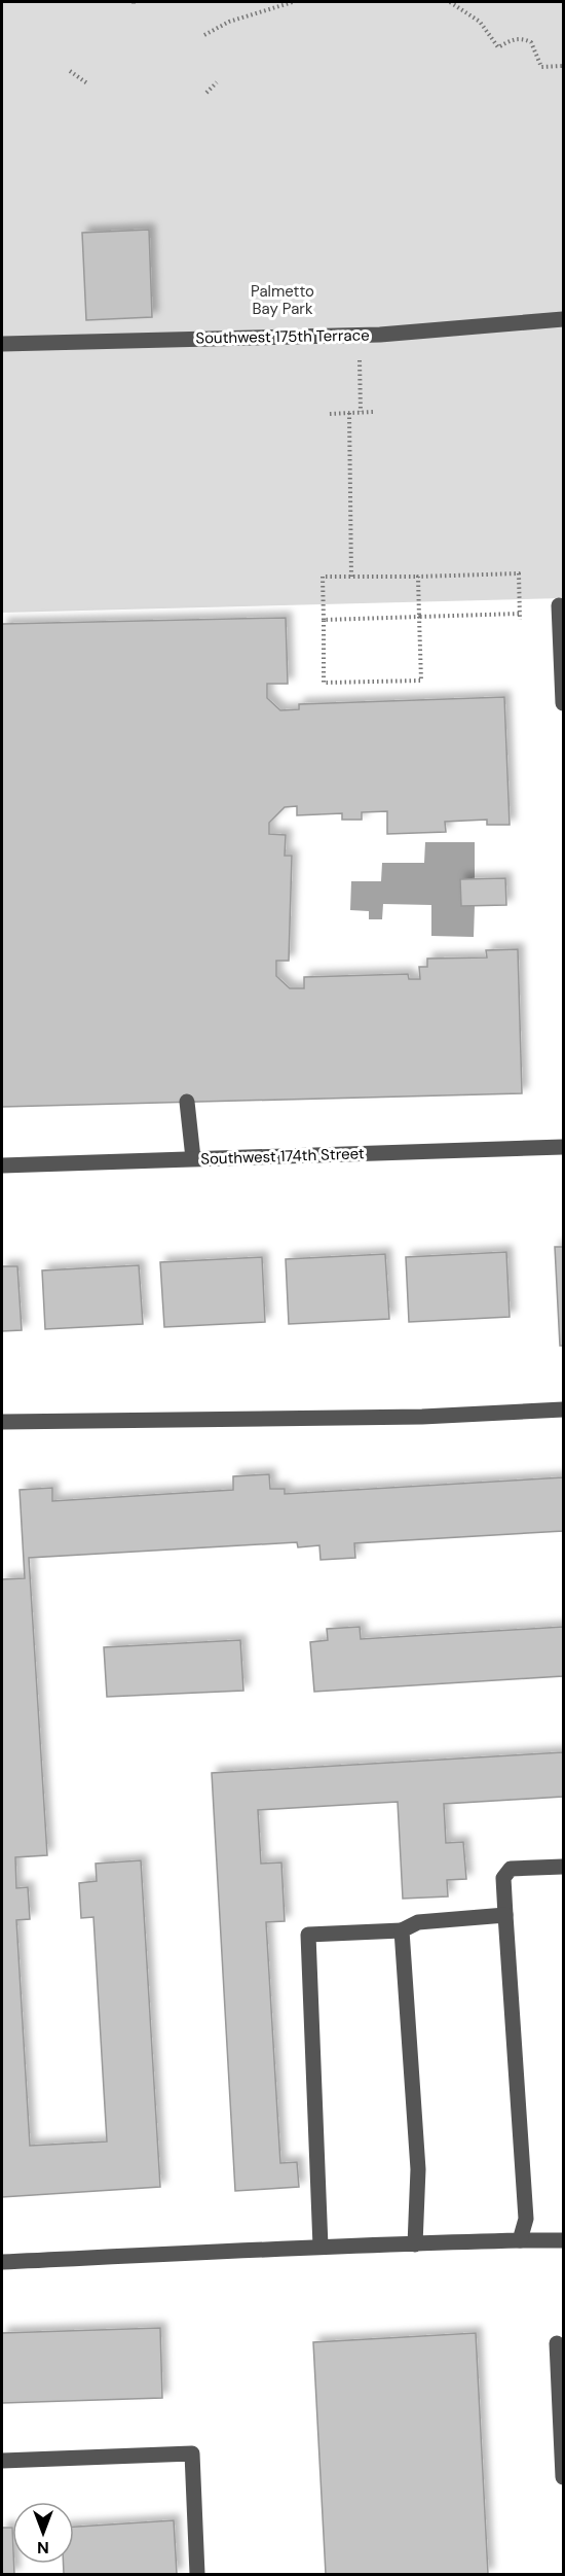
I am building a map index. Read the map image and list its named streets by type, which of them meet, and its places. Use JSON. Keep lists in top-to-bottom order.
{
  "streets": {
    "street": ["Southwest 175th Terrace", "Southwest 174th Street"]
  },
  "parks": ["Palmetto Bay Park"],
  "north": "bottom"
}
